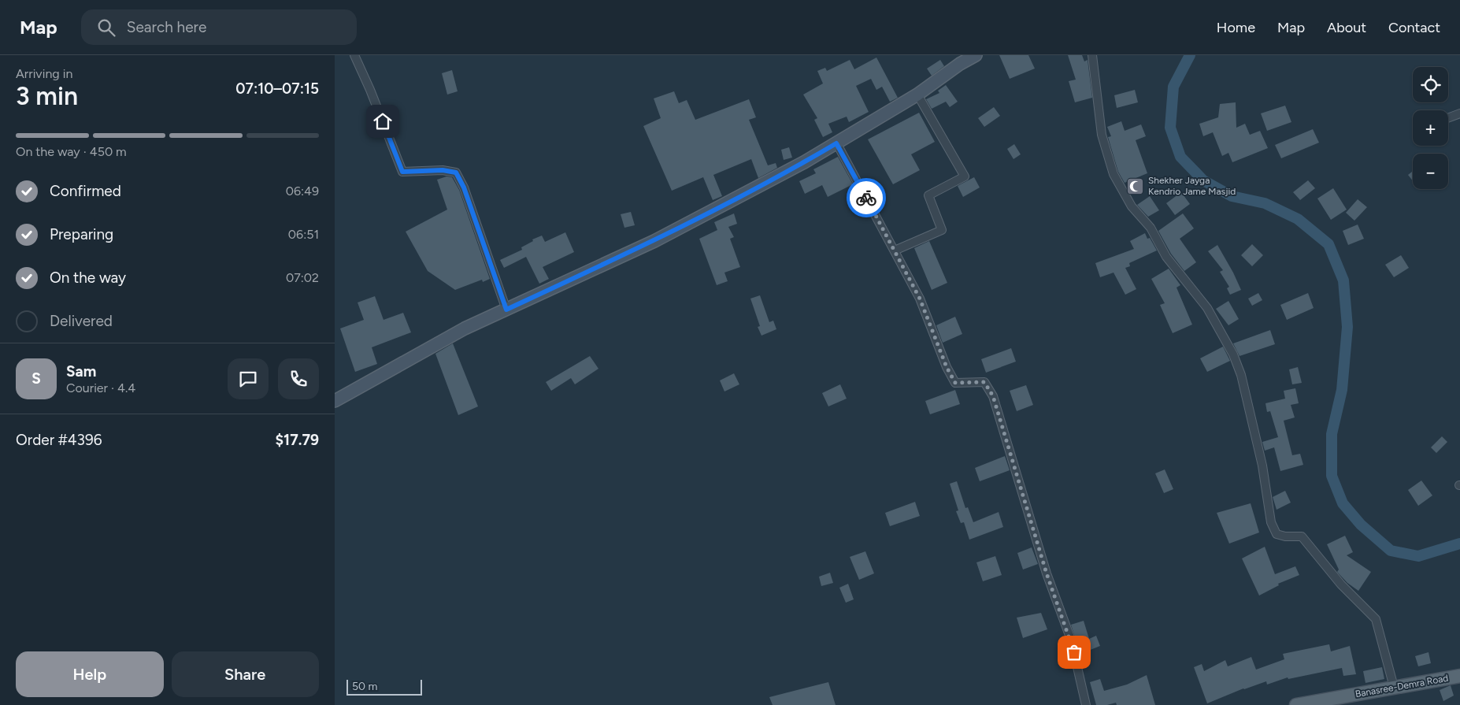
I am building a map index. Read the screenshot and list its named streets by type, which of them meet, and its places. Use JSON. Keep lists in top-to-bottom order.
{
  "streets": {
    "main road": ["Banasree-Demra Road"]
  },
  "places": {
    "mosque": ["Shekher Jayga Kendrio Jame Masjid"]
  },
  "scale_bar": "50 m",
  "page": {
    "header": "Map",
    "search": "Search here",
    "nav": [
      "Home",
      "Map",
      "About",
      "Contact"
    ],
    "heading": ["3 min", "Arriving in", "07:10–07:15"],
    "panel": [
      "Sam",
      "Courier · 4.4",
      "Order #4396",
      "$17.79"
    ],
    "map_buttons": ["+", "−"],
    "bar": "On the way · 450 m",
    "list": [
      ["Confirmed", "06:49"],
      ["Preparing", "06:51"],
      ["On the way", "07:02"],
      "Delivered"
    ],
    "round": "S",
    "buttons": ["Help", "Share"],
    "scale": "50 m"
  }
}
